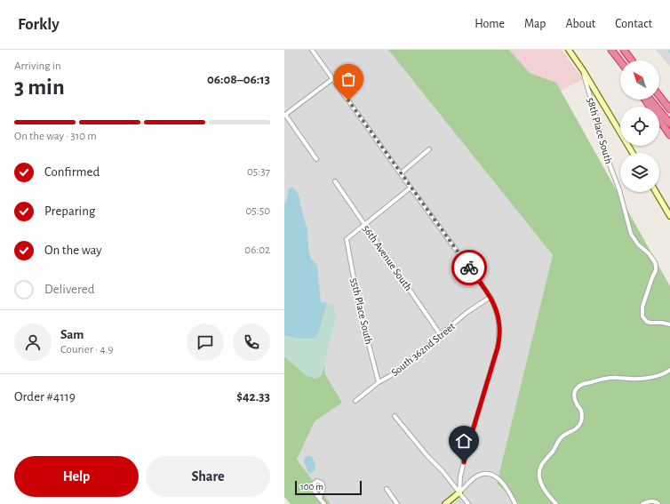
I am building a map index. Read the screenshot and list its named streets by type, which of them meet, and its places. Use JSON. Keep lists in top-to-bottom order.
{
  "streets": {
    "street": [
      "58th Place South",
      "56th Avenue South",
      "55th Place South",
      "South 362nd Street"
    ]
  },
  "crossings": [
    ["56th Avenue South", "55th Place South"],
    ["56th Avenue South", "South 362nd Street"],
    ["55th Place South", "South 362nd Street"]
  ],
  "scale_bar": "100 m",
  "north": "top left",
  "page": {
    "header": "Forkly",
    "nav": [
      "Home",
      "Map",
      "About",
      "Contact"
    ],
    "heading": ["3 min", "Arriving in", "06:08–06:13"],
    "panel": [
      "Sam",
      "Courier · 4.9",
      "Order #4119",
      "$42.33"
    ],
    "bar": "On the way · 310 m",
    "list": [
      ["Confirmed", "05:37"],
      ["Preparing", "05:50"],
      ["On the way", "06:02"],
      "Delivered"
    ],
    "buttons": ["Help", "Share"],
    "scale": "100 m"
  }
}
